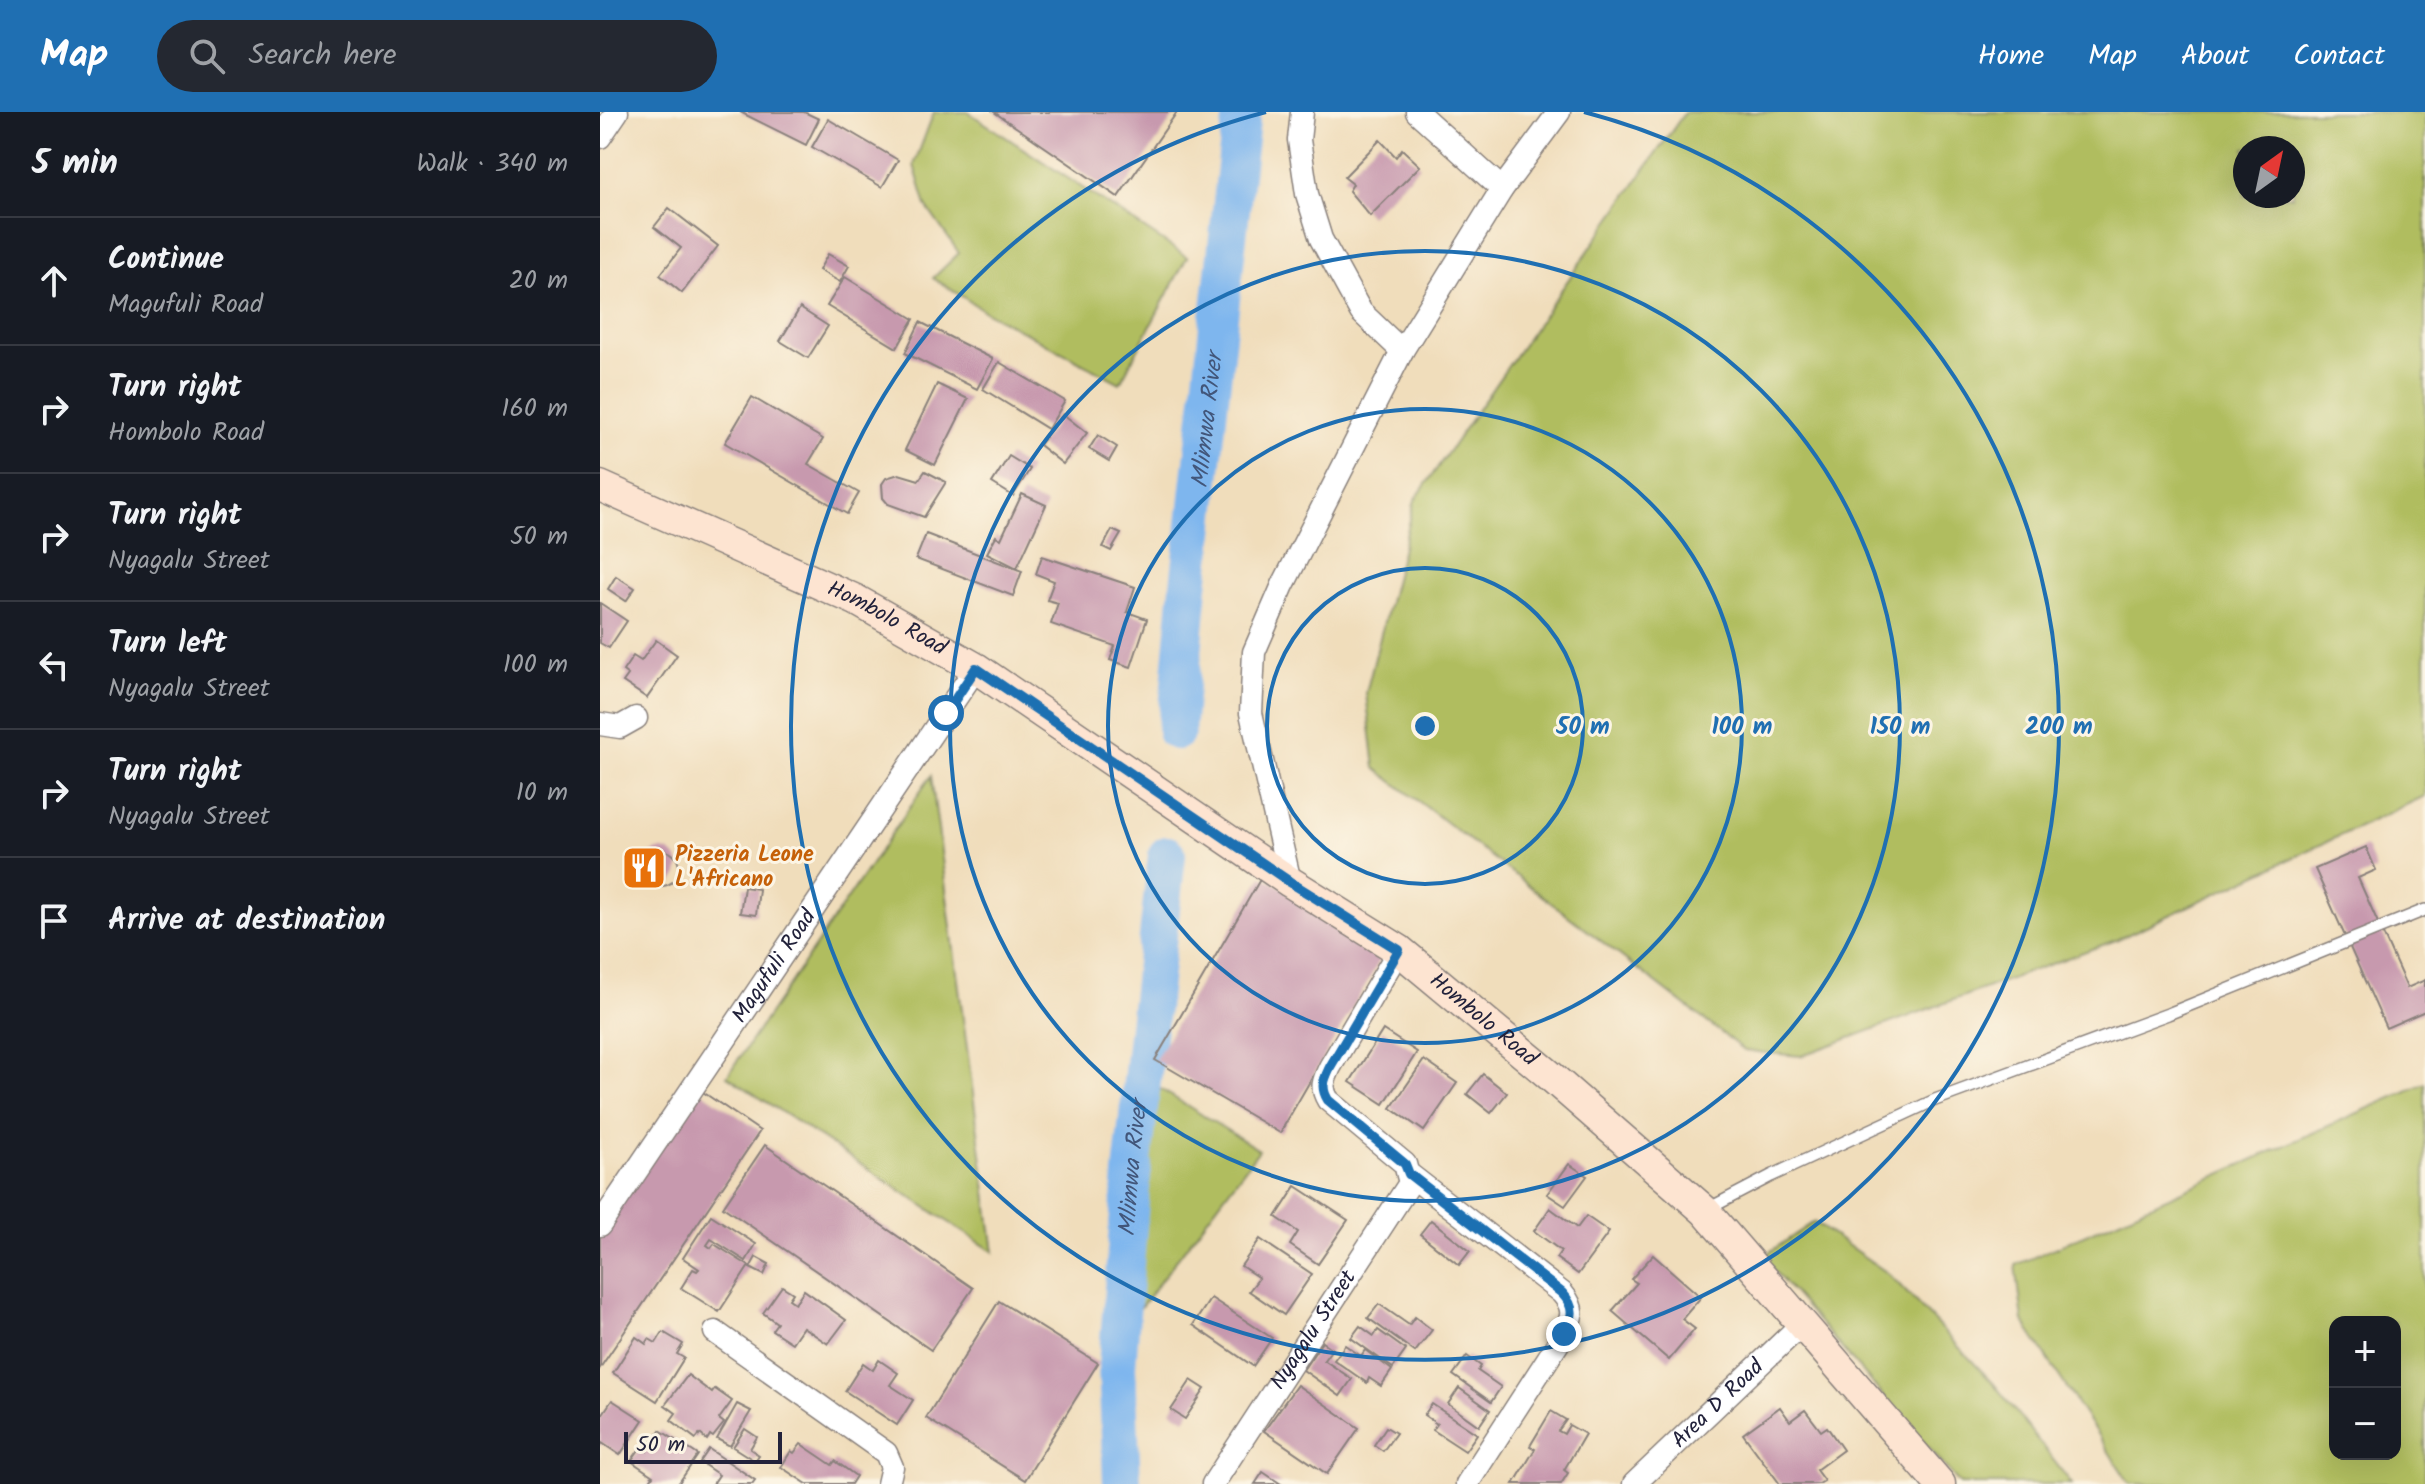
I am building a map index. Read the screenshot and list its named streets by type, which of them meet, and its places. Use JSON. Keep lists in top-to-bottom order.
{
  "streets": {
    "street": [
      "Hombolo Road",
      "Magufuli Road",
      "Nyagalu Street",
      "Area D Road"
    ]
  },
  "crossings": [
    ["Hombolo Road", "Magufuli Road"],
    ["Hombolo Road", "Area D Road"]
  ],
  "water": ["Mlimwa River"],
  "places": {
    "restaurant": ["Pizzeria Leone L'Africano"]
  },
  "scale_bar": "50 m",
  "north": "top right",
  "page": {
    "header": "Map",
    "search": "Search here",
    "nav": [
      "Home",
      "Map",
      "About",
      "Contact"
    ],
    "heading": ["5 min", "Walk · 340 m"],
    "list": [
      ["Continue", "Magufuli Road", "20 m"],
      ["Turn right", "Hombolo Road", "160 m"],
      ["Turn right", "Nyagalu Street", "50 m"],
      ["Turn left", "Nyagalu Street", "100 m"],
      ["Turn right", "Nyagalu Street", "10 m"],
      "Arrive at destination"
    ],
    "map_buttons": ["+", "−"],
    "scale": "50 m"
  },
  "rings": [
    "50 m",
    "100 m",
    "150 m",
    "200 m"
  ]
}
